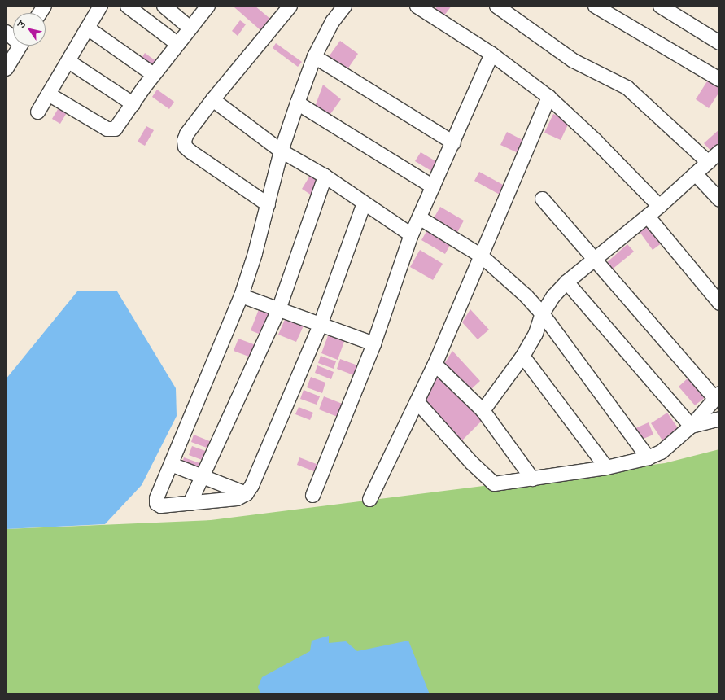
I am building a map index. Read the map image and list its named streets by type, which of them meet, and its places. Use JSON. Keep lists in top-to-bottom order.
{
  "north": "top left"
}
